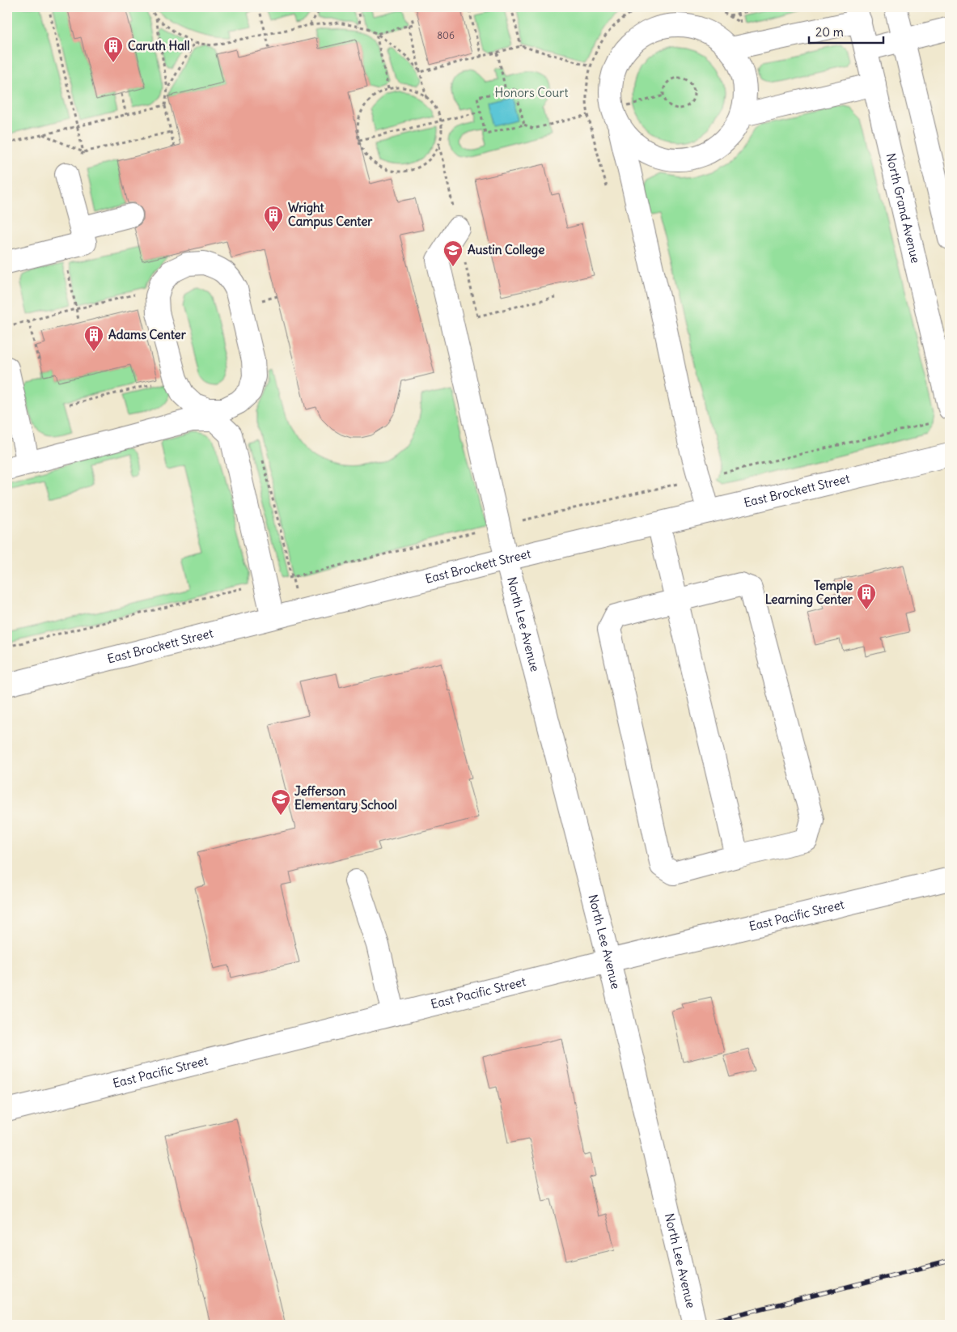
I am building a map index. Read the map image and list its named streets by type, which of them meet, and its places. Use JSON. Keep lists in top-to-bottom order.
{
  "streets": {
    "street": [
      "North Grand Avenue",
      "East Brockett Street",
      "North Lee Avenue",
      "East Pacific Street"
    ]
  },
  "crossings": [
    ["East Brockett Street", "North Lee Avenue"],
    ["North Lee Avenue", "East Pacific Street"]
  ],
  "parks": ["Honors Court"],
  "places": {
    "building": [
      "Caruth Hall",
      "Wright Campus Center",
      "Adams Center",
      "Temple Learning Center"
    ],
    "school or university": ["Austin College", "Jefferson Elementary School"]
  },
  "house_numbers": ["806"],
  "scale_bar": "20 m"
}
